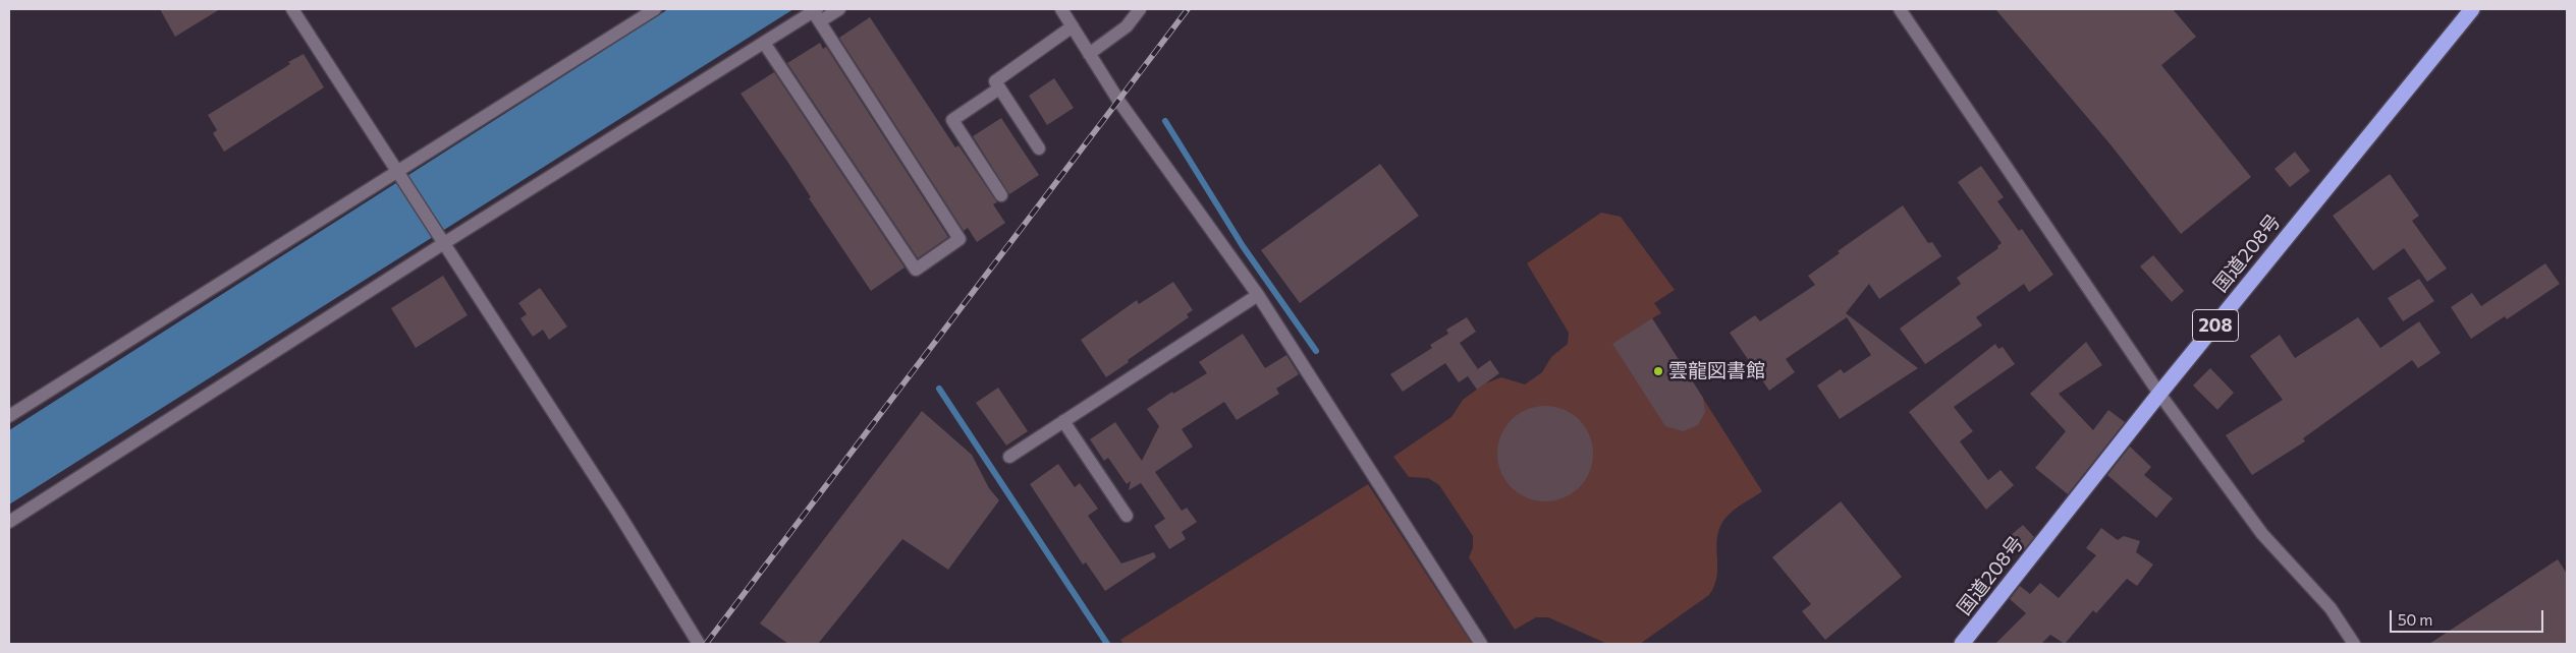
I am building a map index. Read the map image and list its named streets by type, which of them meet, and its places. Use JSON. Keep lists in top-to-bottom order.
{
  "streets": {
    "highway": ["国道208号", "208"]
  },
  "places": ["雲龍図書館"],
  "scale_bar": "50 m"
}
